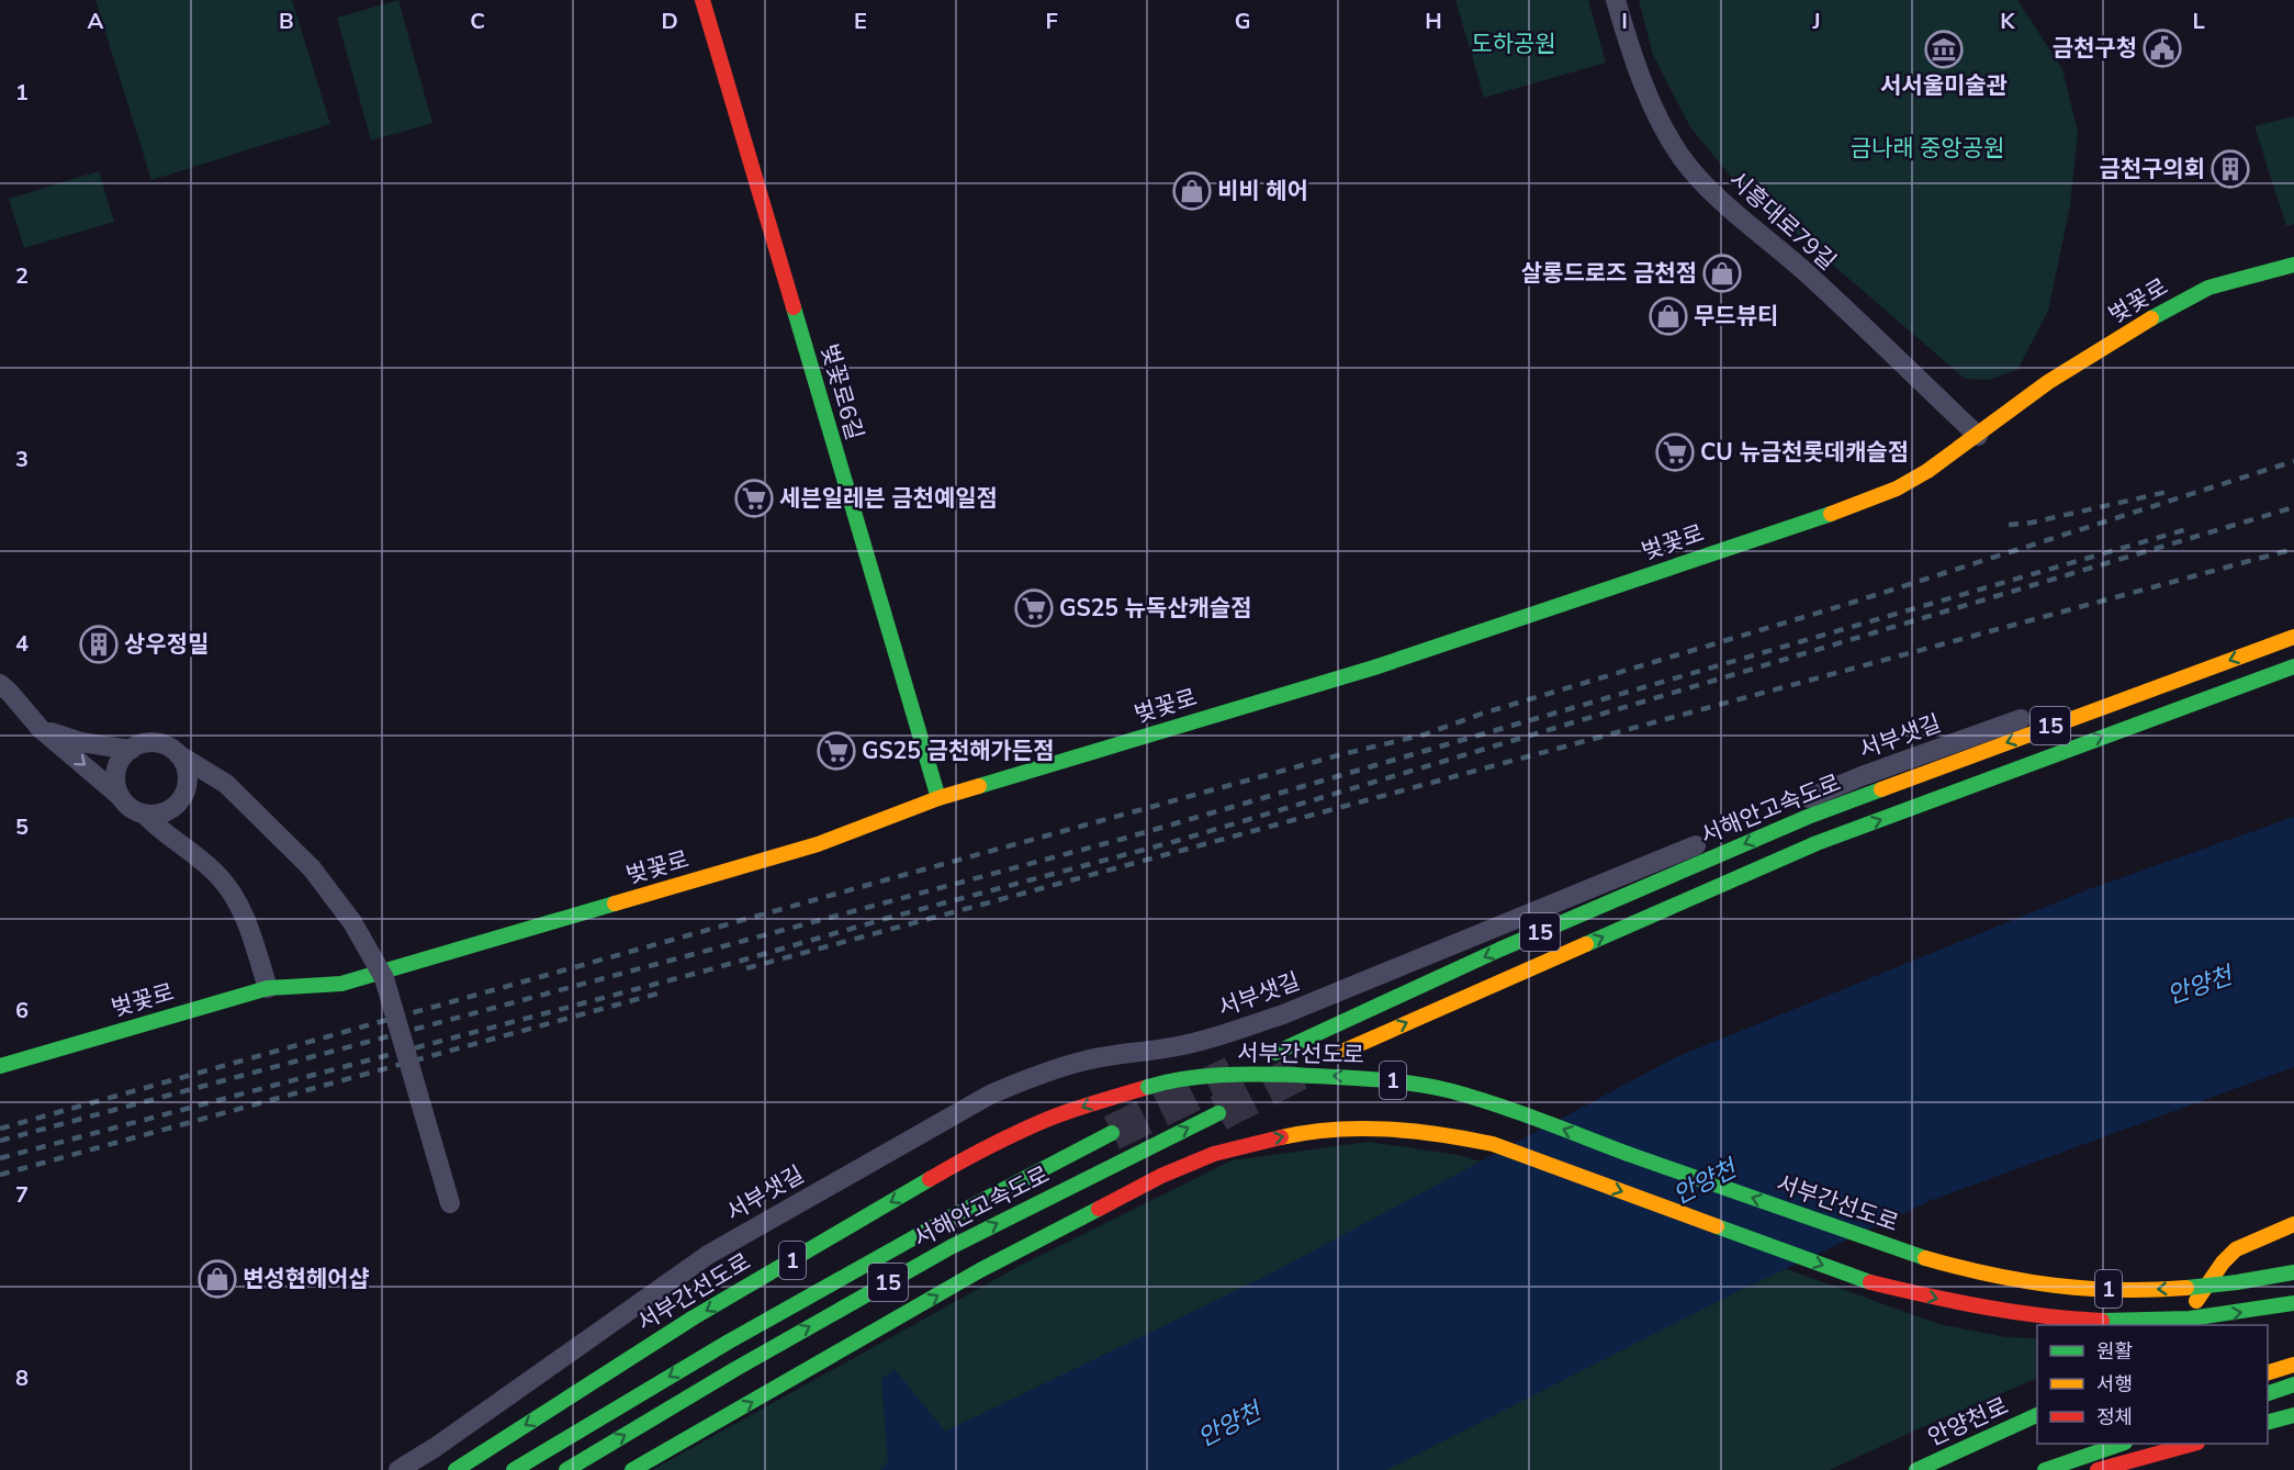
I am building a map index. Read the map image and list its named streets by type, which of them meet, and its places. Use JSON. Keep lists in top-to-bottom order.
{
  "streets": {
    "main road": [
      "벚꽃로",
      "벚꽃로6길",
      "15",
      "서해안고속도로",
      "서부간선도로",
      "1",
      "안양천로"
    ],
    "street": ["시흥대로79길", "서부샛길"]
  },
  "crossings": [
    ["시흥대로79길", "벚꽃로"],
    ["벚꽃로", "벚꽃로6길"]
  ],
  "water": ["안양천"],
  "parks": ["도하공원", "금나래 중앙공원"],
  "places": {
    "public building": ["금천구청"],
    "museum": ["서서울미술관"],
    "building": ["금천구의회", "상우정밀"],
    "shop": [
      "비비 헤어",
      "살롱드로즈 금천점",
      "무드뷰티",
      "변성현헤어샵"
    ],
    "supermarket": [
      "CU 뉴금천롯데캐슬점",
      "세븐일레븐 금천예일점",
      "GS25 뉴독산캐슬점",
      "GS25 금천해가든점"
    ]
  },
  "legend": ["원활", "서행", "정체"],
  "grid": {
    "columns": [
      "A",
      "B",
      "C",
      "D",
      "E",
      "F",
      "G",
      "H",
      "I",
      "J",
      "K",
      "L"
    ],
    "rows": [
      "1",
      "2",
      "3",
      "4",
      "5",
      "6",
      "7",
      "8"
    ]
  }
}
